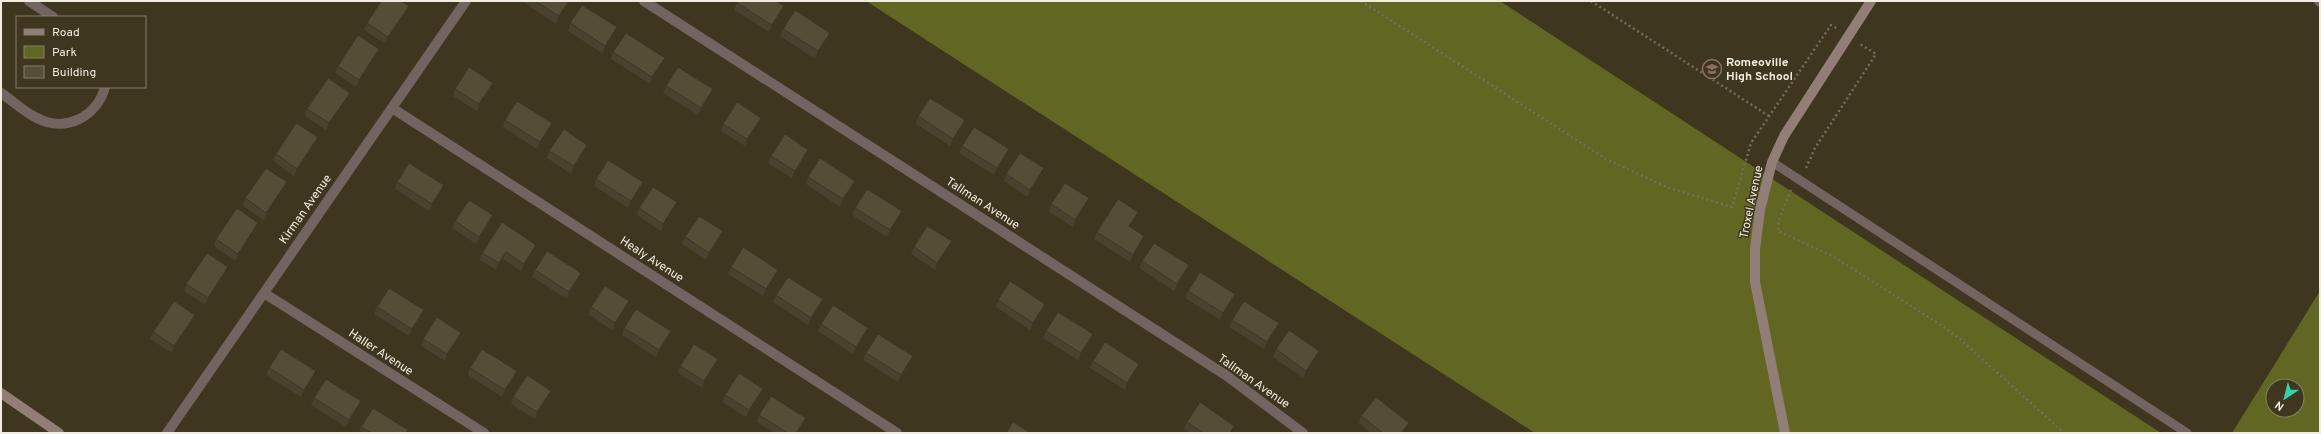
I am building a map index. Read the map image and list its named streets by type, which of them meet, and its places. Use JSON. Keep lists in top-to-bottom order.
{
  "streets": {
    "street": [
      "Troxel Avenue",
      "Tallman Avenue",
      "Kirman Avenue",
      "Healy Avenue",
      "Haller Avenue"
    ]
  },
  "crossings": [
    ["Kirman Avenue", "Healy Avenue"],
    ["Kirman Avenue", "Haller Avenue"]
  ],
  "places": {
    "school or university": ["Romeoville High School"]
  },
  "legend": ["Road", "Park", "Building"],
  "north": "bottom left"
}
